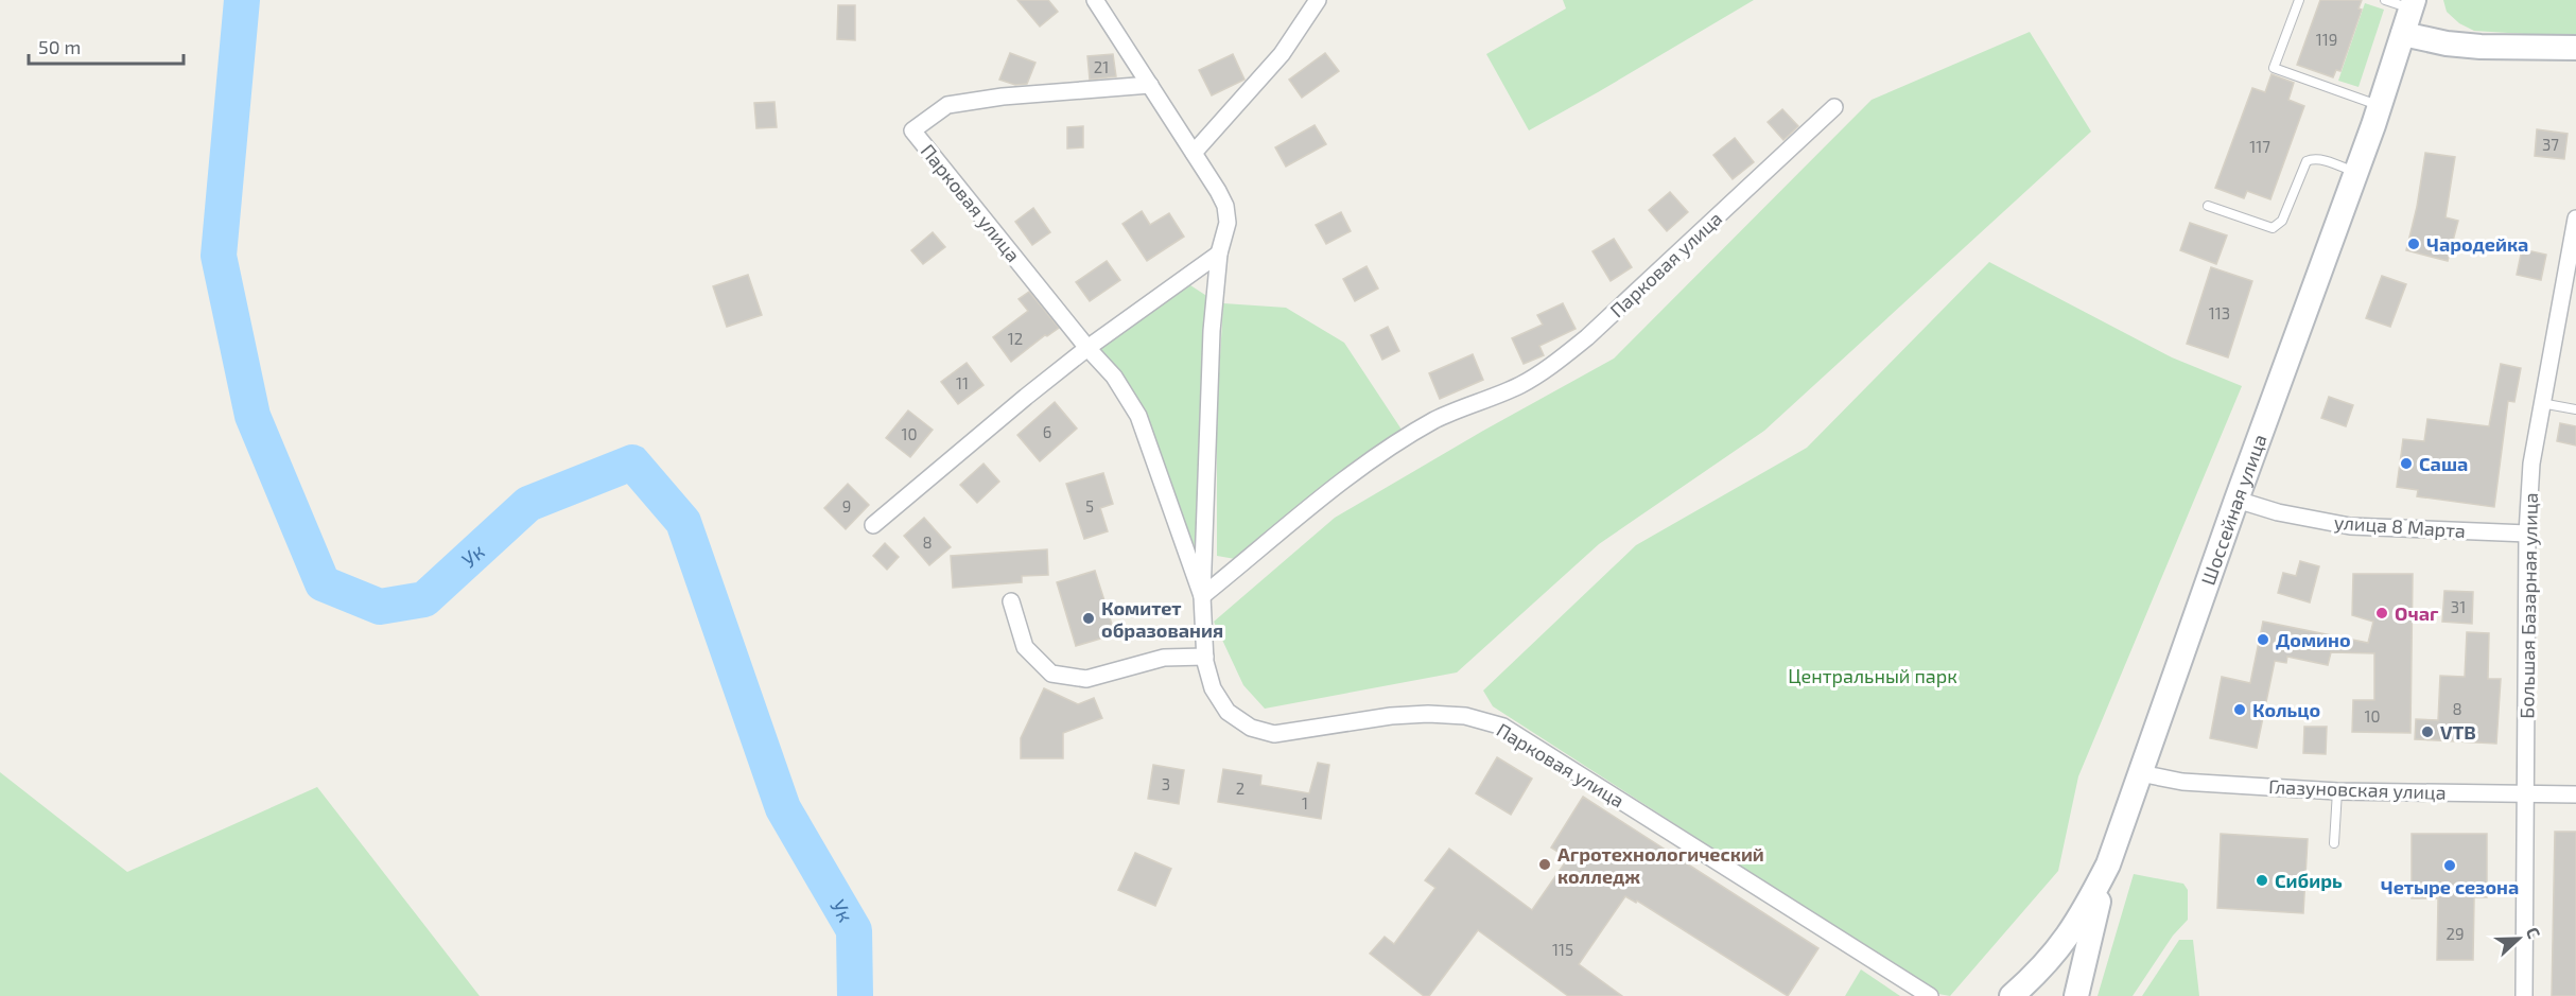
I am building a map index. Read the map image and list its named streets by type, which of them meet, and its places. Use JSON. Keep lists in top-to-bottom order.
{
  "streets": {
    "main road": ["Шоссейная улица"],
    "street": [
      "Парковая улица",
      "улица 8 Марта",
      "Большая Базарная улица",
      "Глазуновская улица"
    ]
  },
  "crossings": [
    ["Шоссейная улица", "улица 8 Марта"],
    ["Шоссейная улица", "Глазуновская улица"],
    ["улица 8 Марта", "Большая Базарная улица"],
    ["Большая Базарная улица", "Глазуновская улица"]
  ],
  "water": ["Ук"],
  "parks": ["Центральный парк"],
  "places": [
    "Чародейка",
    "Саша",
    "Очаг",
    "Комитет образования",
    "Домино",
    "Кольцо",
    "VTB",
    "Агротехнологический колледж",
    "Четыре сезона",
    "Сибирь"
  ],
  "house_numbers": [
    "119",
    "21",
    "37",
    "117",
    "113",
    "12",
    "11",
    "6",
    "10",
    "9",
    "5",
    "8",
    "31",
    "8",
    "10",
    "3",
    "2",
    "1",
    "29",
    "115"
  ],
  "scale_bar": "50 m",
  "north": "right"
}
